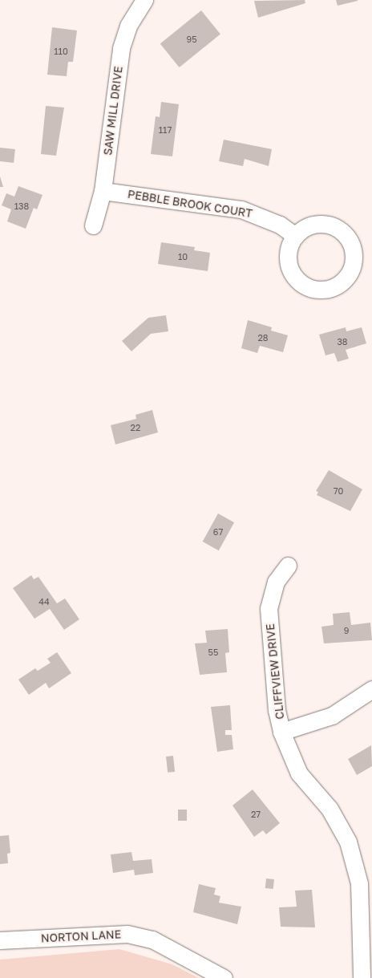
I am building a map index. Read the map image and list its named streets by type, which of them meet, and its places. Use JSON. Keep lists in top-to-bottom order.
{
  "streets": {
    "street": [
      "SAW MILL DRIVE",
      "PEBBLE BROOK COURT",
      "CLIFFVIEW DRIVE",
      "NORTON LANE"
    ]
  },
  "crossings": [
    ["SAW MILL DRIVE", "PEBBLE BROOK COURT"]
  ],
  "house_numbers": [
    "95",
    "110",
    "117",
    "138",
    "10",
    "28",
    "38",
    "22",
    "70",
    "67",
    "44",
    "9",
    "55",
    "27"
  ]
}
